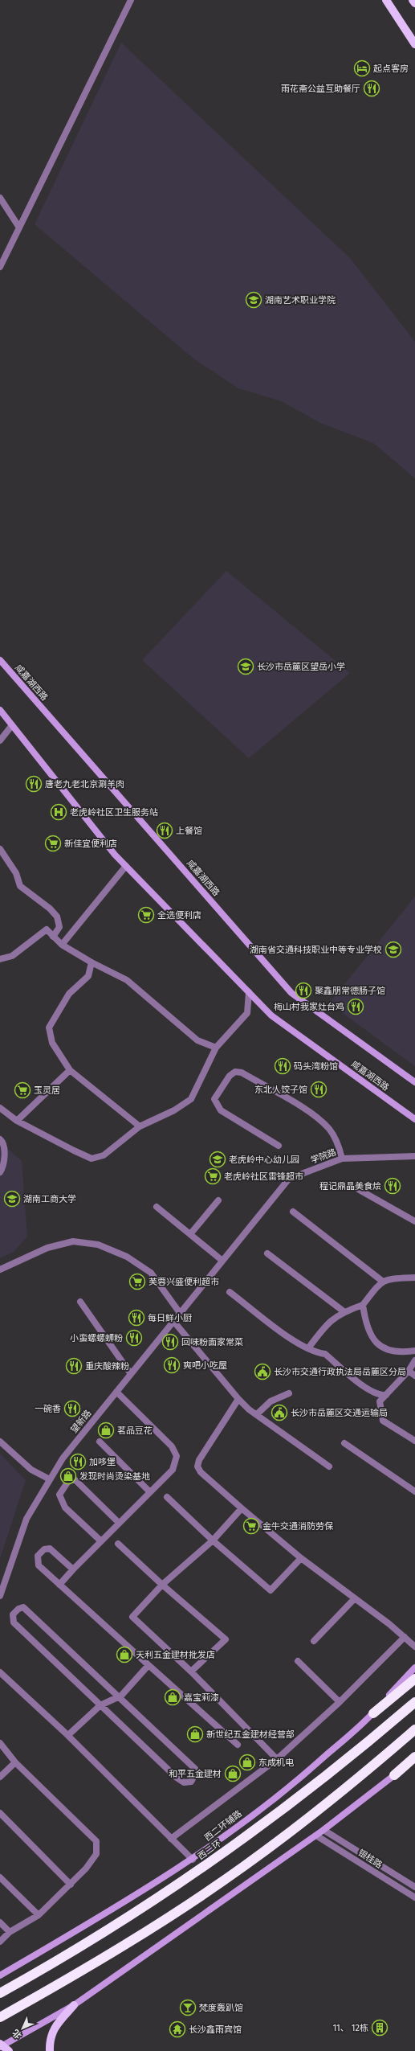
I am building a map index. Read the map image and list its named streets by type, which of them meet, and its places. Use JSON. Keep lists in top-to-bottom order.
{
  "streets": {
    "highway": ["西二环"],
    "main road": ["咸嘉湖西路", "西二环辅路"],
    "street": ["学院路", "望新路", "银桂路"]
  },
  "crossings": [
    ["学院路", "望新路"]
  ],
  "places": {
    "hotel": ["起点客房"],
    "restaurant": [
      "雨花斋公益互助餐厅",
      "唐老九老北京涮羊肉",
      "上餐馆",
      "聚鑫朋常德肠子馆",
      "梅山村我家灶台鸡",
      "码头湾粉馆",
      "东北人饺子馆",
      "程记鼎晶美食烩",
      "每日鲜小厨",
      "小蛮螺螺蛳粉",
      "回味粉面家常菜",
      "爽吧小吃屋",
      "重庆酸辣粉",
      "一碗香",
      "加哆堡"
    ],
    "school or university": [
      "湖南艺术职业学院",
      "长沙市岳麓区望岳小学",
      "湖南省交通科技职业中等专业学校",
      "老虎岭中心幼儿园",
      "湖南工商大学"
    ],
    "hospital": ["老虎岭社区卫生服务站"],
    "supermarket": [
      "新佳宜便利店",
      "全选便利店",
      "玉灵居",
      "老虎岭社区雷锋超市",
      "芙蓉兴盛便利超市",
      "金牛交通消防劳保"
    ],
    "public building": ["长沙市交通行政执法局岳麓区分局", "长沙市岳麓区交通运输局"],
    "shop": [
      "茗品豆花",
      "发现时尚烫染基地",
      "天利五金建材批发店",
      "嘉宝莉漆",
      "新世纪五金建材经营部",
      "东成机电",
      "和平五金建材"
    ],
    "bar": ["梵度轰趴馆"],
    "building": ["11、 12栋"],
    "temple": ["长沙鑫雨宾馆"]
  },
  "north": "bottom left"
}
